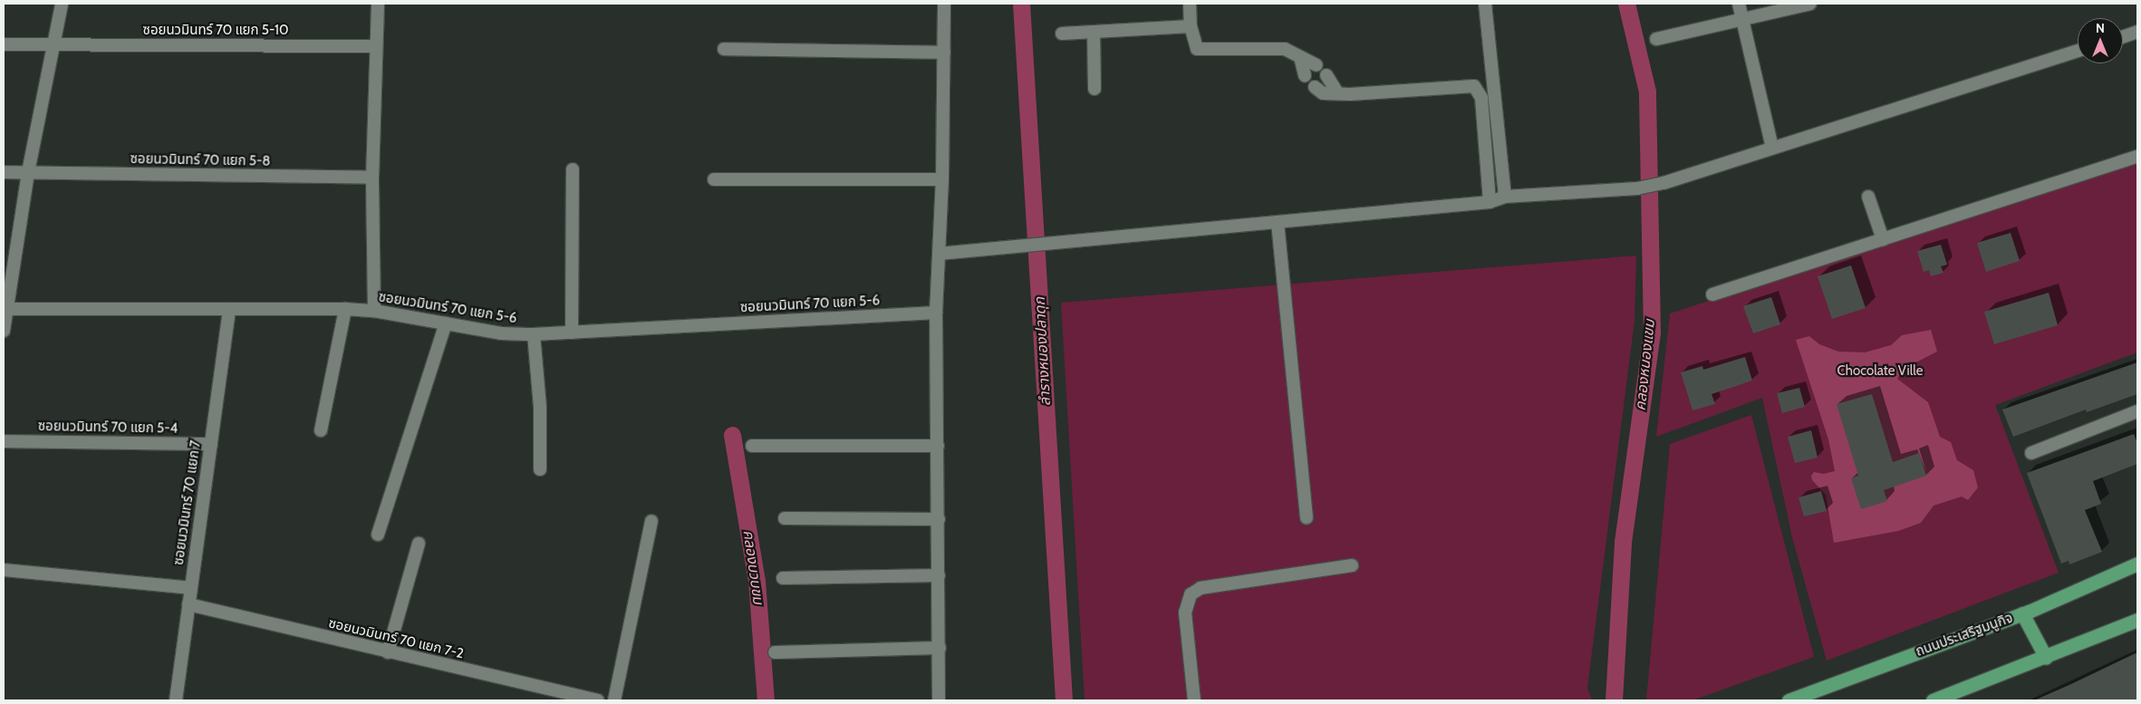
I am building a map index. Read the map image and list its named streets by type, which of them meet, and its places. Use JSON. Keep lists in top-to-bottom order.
{
  "streets": {
    "main road": ["ถนนประเสริฐมนูกิจ"],
    "street": [
      "ซอยนวมินทร์ 70 แยก 5-10",
      "ซอยนวมินทร์ 70 แยก 5-8",
      "ซอยนวมินทร์ 70 แยก 5-6",
      "ซอยนวมินทร์ 70 แยก 5-4",
      "ซอยนวมินทร์ 70 แยก 7",
      "ซอยนวมินทร์ 70 แยก 7-2"
    ]
  },
  "crossings": [
    ["ซอยนวมินทร์ 70 แยก 5-6", "ซอยนวมินทร์ 70 แยก 7"],
    ["ซอยนวมินทร์ 70 แยก 5-4", "ซอยนวมินทร์ 70 แยก 7"],
    ["ซอยนวมินทร์ 70 แยก 7", "ซอยนวมินทร์ 70 แยก 7-2"]
  ],
  "water": ["ลำรางหนองปลาดุก", "คลองหนองแขม", "คลองบวบขม"],
  "parks": ["Chocolate Ville"],
  "north": "top"
}
